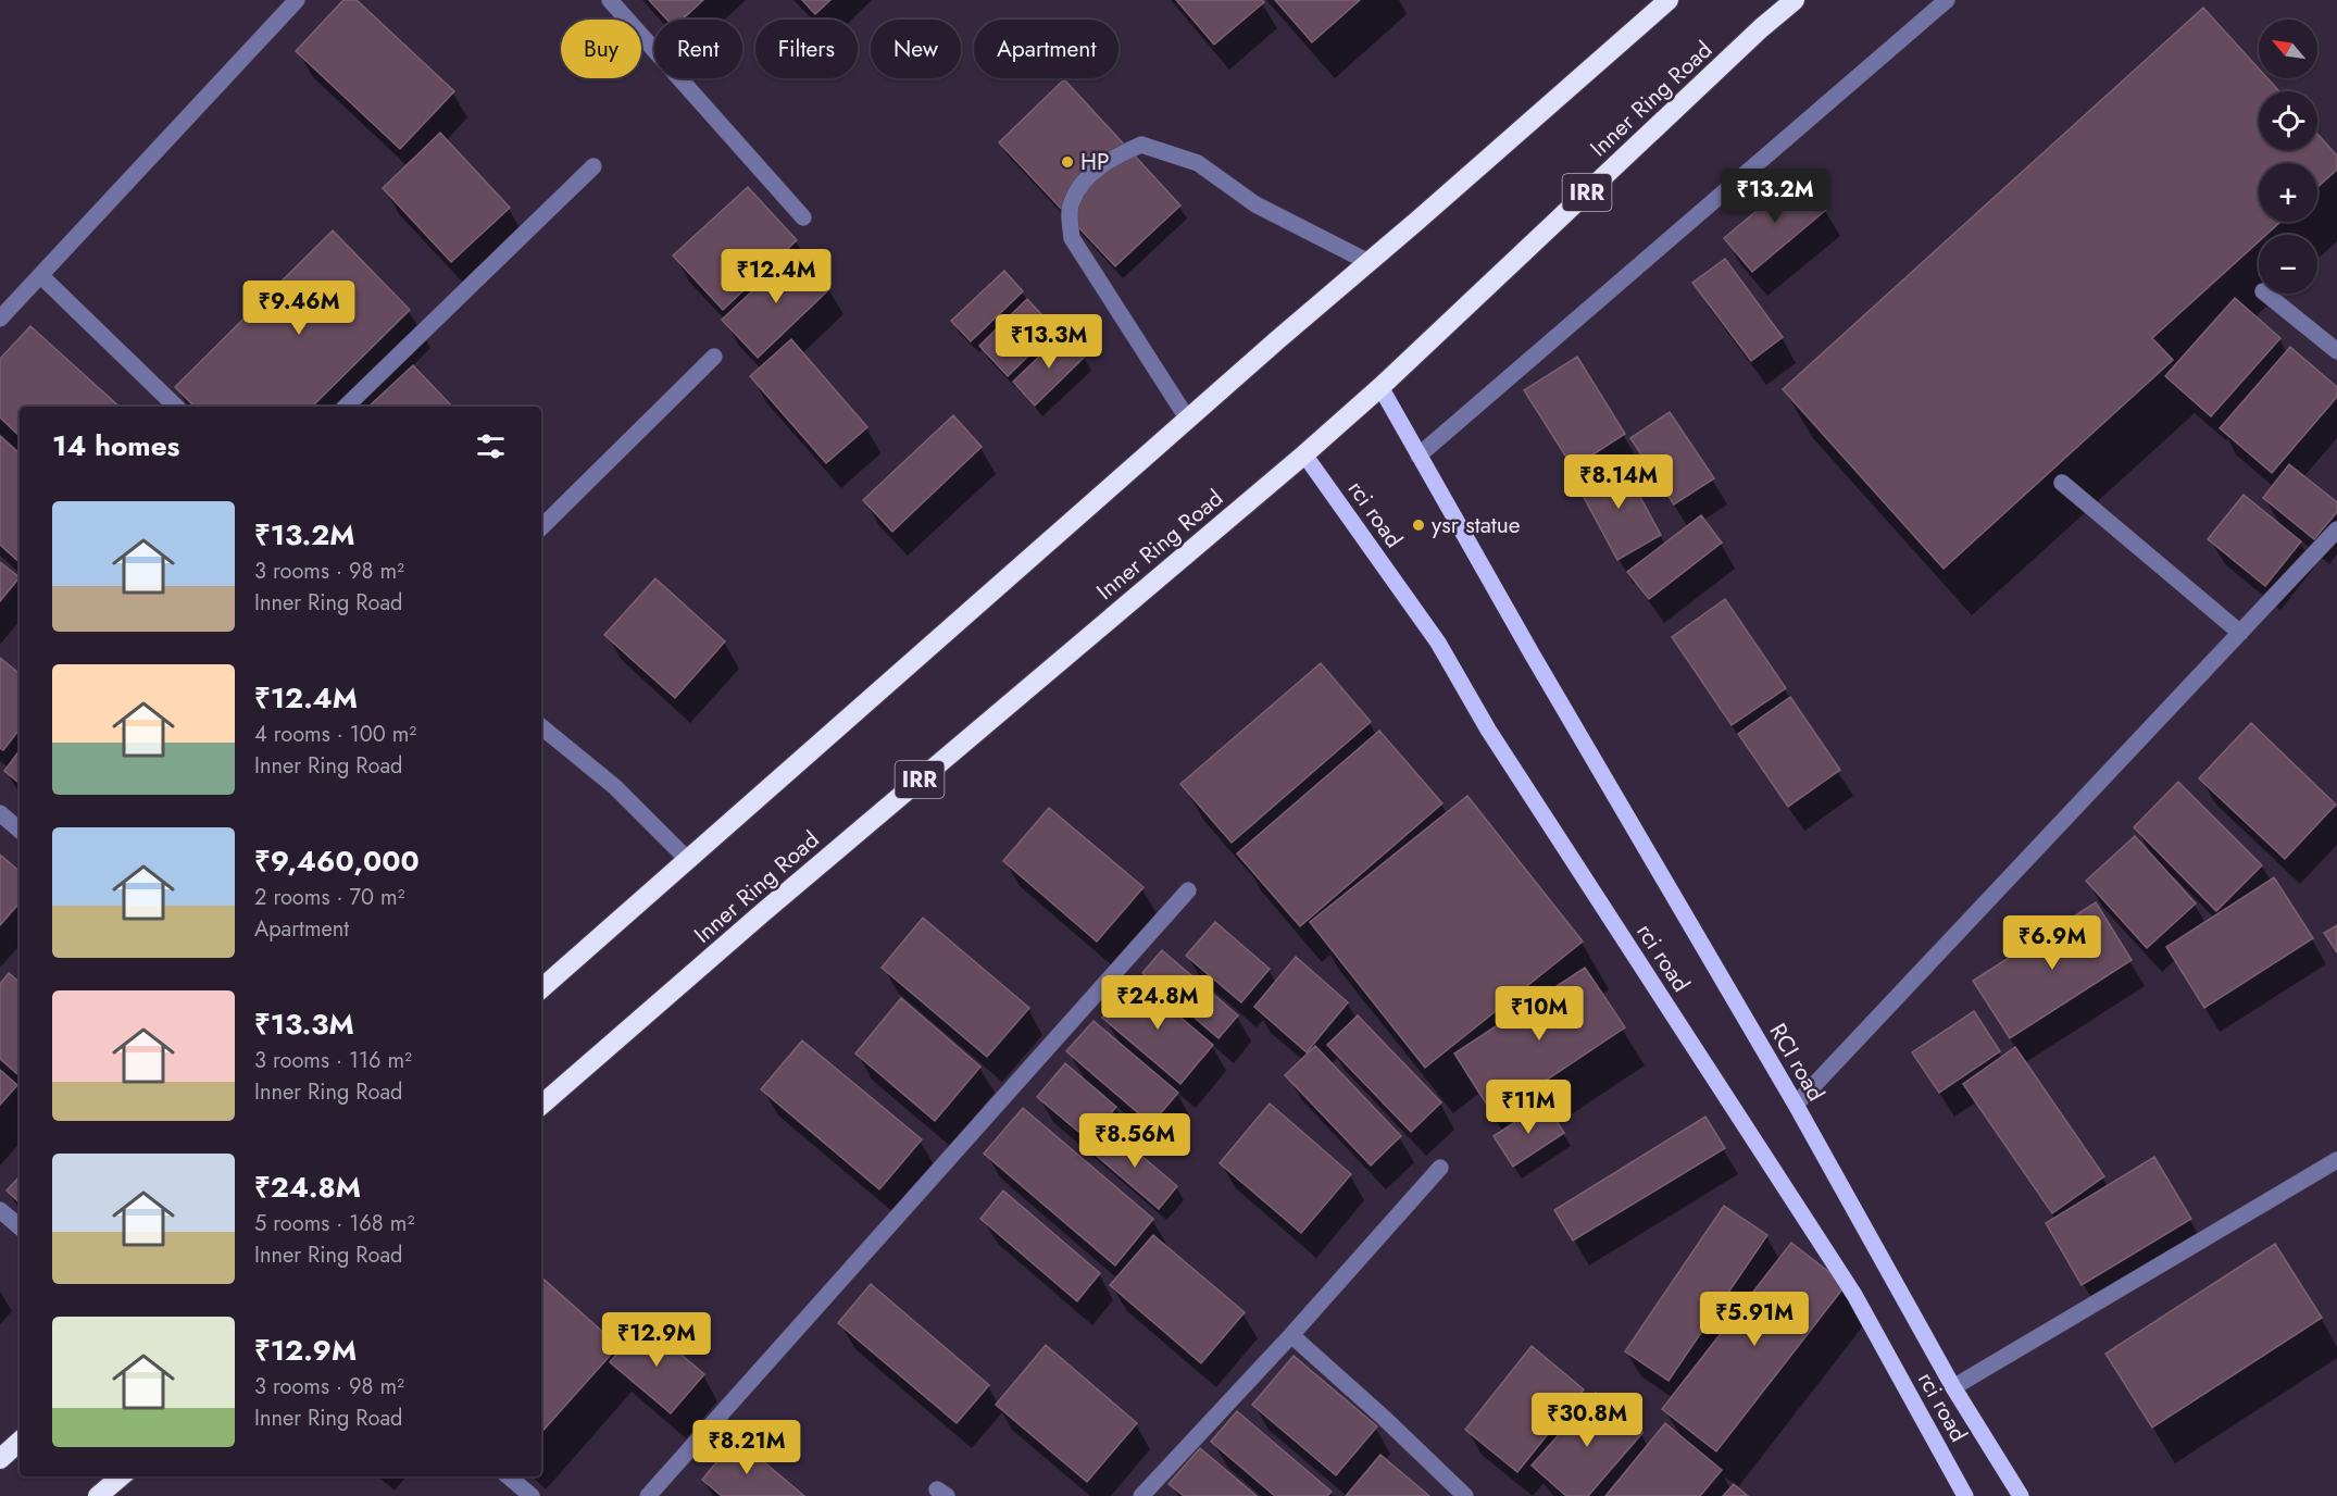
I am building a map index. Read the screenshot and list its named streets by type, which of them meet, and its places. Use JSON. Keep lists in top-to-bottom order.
{
  "streets": {
    "highway": ["Inner Ring Road", "IRR"],
    "main road": ["rci road", "RCI road"]
  },
  "crossings": [
    ["Inner Ring Road", "rci road"]
  ],
  "places": ["HP", "ysr statue"],
  "north": "top left",
  "page": {
    "map_buttons": ["+", "−"],
    "chip": [
      "Buy",
      "Rent",
      "Filters",
      "New",
      "Apartment"
    ],
    "price": [
      "₹13.2M",
      "₹12.4M",
      "₹9.46M",
      "₹13.3M",
      "₹8.14M",
      "₹6.9M",
      "₹24.8M",
      "₹10M",
      "₹11M",
      "₹8.56M",
      "₹5.91M",
      "₹12.9M",
      "₹30.8M",
      "₹8.21M"
    ],
    "heading": "14 homes",
    "list": [
      {
        "name": "₹13.2M",
        "note": "3 rooms · 98 m² · Inner Ring Road"
      },
      {
        "name": "₹12.4M",
        "note": "4 rooms · 100 m² · Inner Ring Road"
      },
      {
        "name": "₹9,460,000",
        "note": "2 rooms · 70 m² · Apartment"
      },
      {
        "name": "₹13.3M",
        "note": "3 rooms · 116 m² · Inner Ring Road"
      },
      {
        "name": "₹24.8M",
        "note": "5 rooms · 168 m² · Inner Ring Road"
      },
      {
        "name": "₹12.9M",
        "note": "3 rooms · 98 m² · Inner Ring Road"
      }
    ]
  }
}
